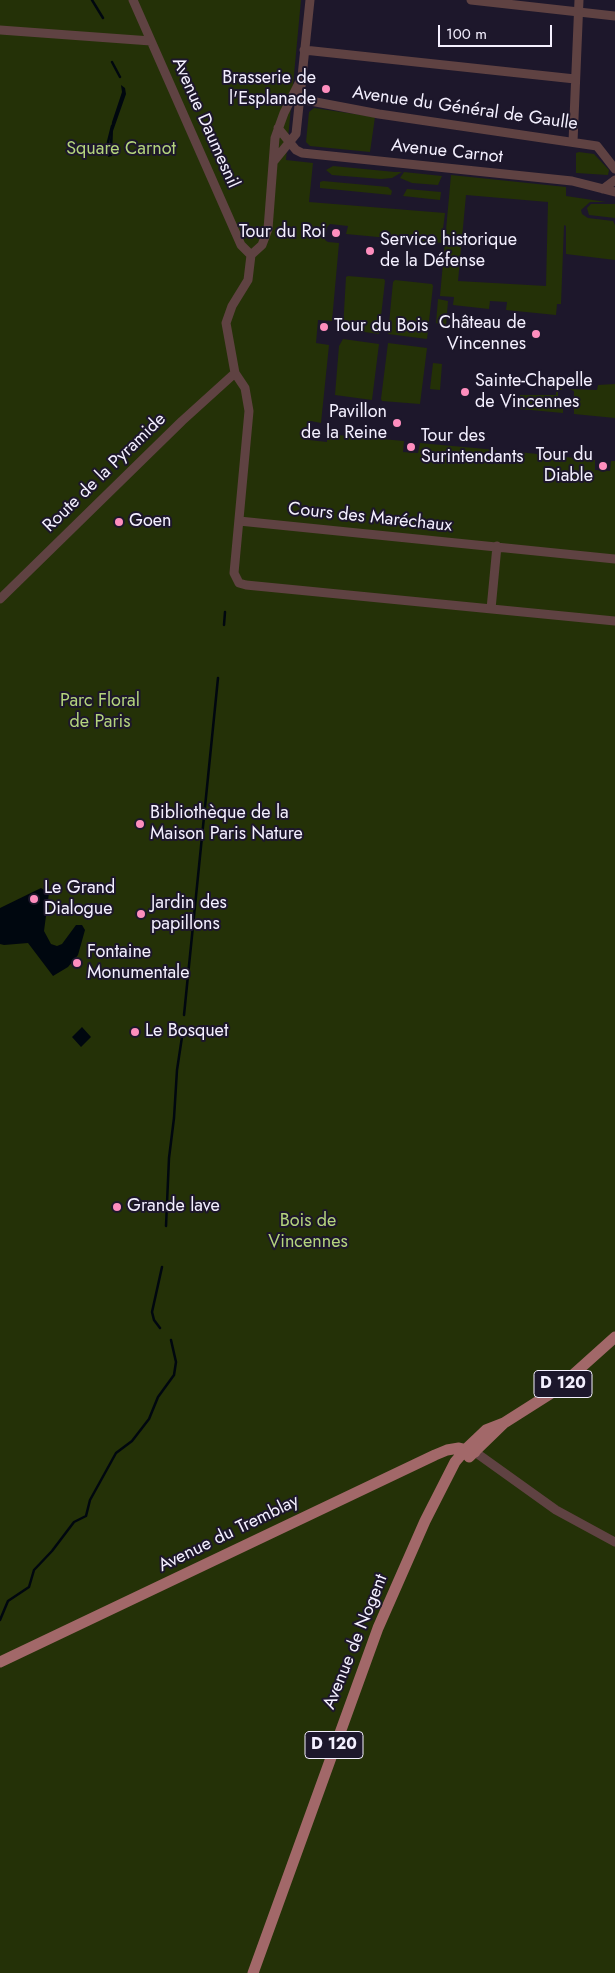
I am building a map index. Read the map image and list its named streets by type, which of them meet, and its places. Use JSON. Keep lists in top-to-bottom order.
{
  "streets": {
    "main road": ["D 120", "Avenue du Tremblay", "Avenue de Nogent"],
    "street": [
      "Avenue du Général de Gaulle",
      "Avenue Daumesnil",
      "Avenue Carnot",
      "Route de la Pyramide",
      "Cours des Maréchaux"
    ]
  },
  "crossings": [
    ["Avenue du Tremblay", "Avenue de Nogent"]
  ],
  "parks": ["Square Carnot", "Parc Floral de Paris", "Bois de Vincennes"],
  "places": [
    "Brasserie de l'Esplanade",
    "Tour du Roi",
    "Service historique de la Défense",
    "Tour du Bois",
    "Château de Vincennes",
    "Sainte-Chapelle de Vincennes",
    "Pavillon de la Reine",
    "Tour des Surintendants",
    "Tour du Diable",
    "Goen",
    "Bibliothèque de la Maison Paris Nature",
    "Le Grand Dialogue",
    "Jardin des papillons",
    "Fontaine Monumentale",
    "Le Bosquet",
    "Grande lave"
  ],
  "scale_bar": "100 m"
}
